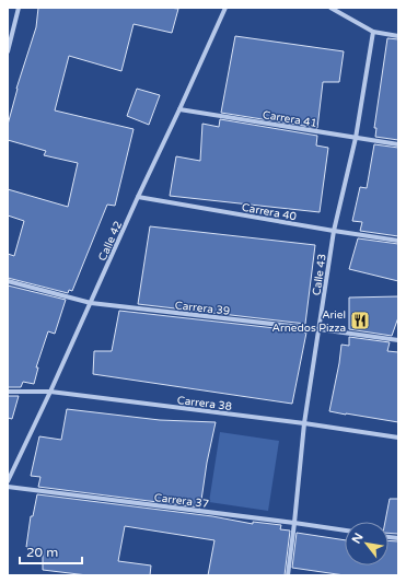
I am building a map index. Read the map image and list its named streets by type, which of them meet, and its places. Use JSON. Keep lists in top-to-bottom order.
{
  "streets": {
    "street": [
      "Carrera 41",
      "Carrera 40",
      "Calle 42",
      "Calle 43",
      "Carrera 39",
      "Carrera 38",
      "Carrera 37"
    ]
  },
  "crossings": [
    ["Carrera 41", "Calle 42"],
    ["Carrera 41", "Calle 43"],
    ["Carrera 40", "Calle 42"],
    ["Carrera 40", "Calle 43"],
    ["Calle 42", "Carrera 39"],
    ["Calle 42", "Carrera 38"],
    ["Calle 43", "Carrera 39"],
    ["Calle 43", "Carrera 38"],
    ["Calle 43", "Carrera 37"]
  ],
  "places": {
    "restaurant": ["Ariel Arnedos Pizza"]
  },
  "scale_bar": "20 m",
  "north": "top left"
}
